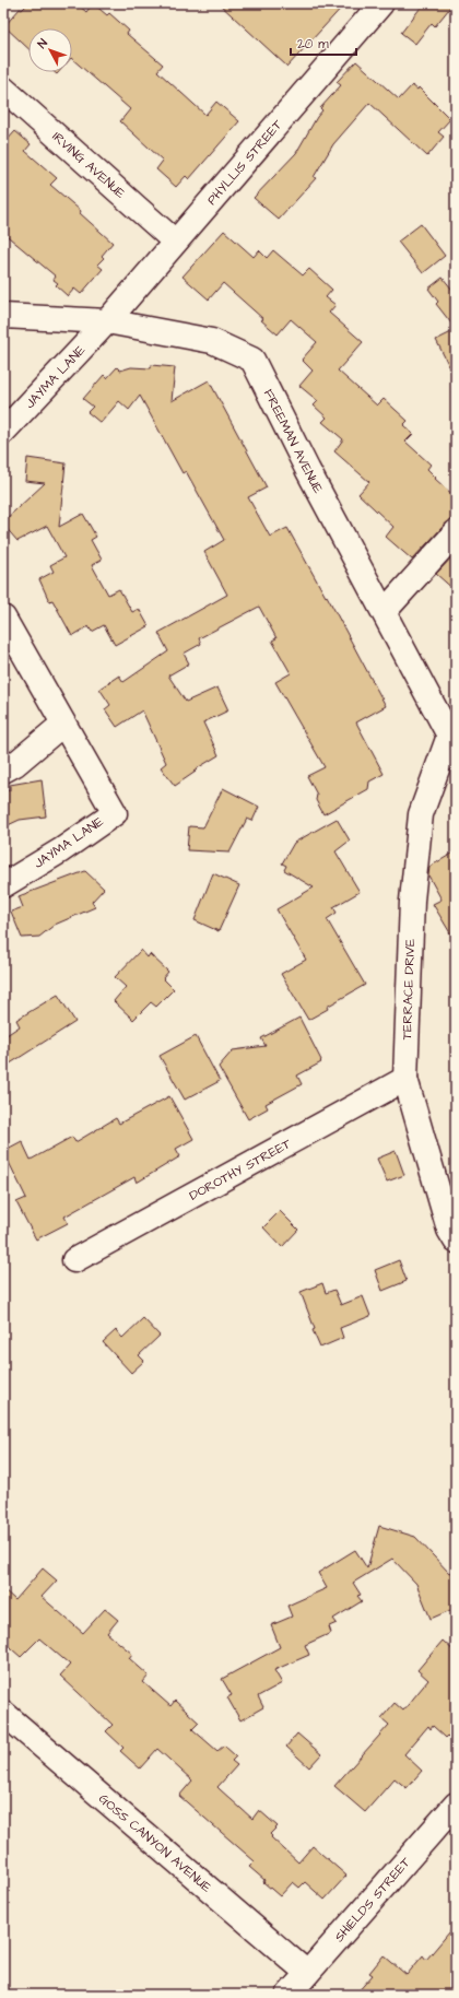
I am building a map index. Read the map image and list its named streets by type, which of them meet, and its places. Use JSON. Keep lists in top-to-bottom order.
{
  "streets": {
    "street": [
      "PHYLLIS STREET",
      "IRVING AVENUE",
      "JAYMA LANE",
      "FREEMAN AVENUE",
      "TERRACE DRIVE",
      "DOROTHY STREET",
      "GOSS CANYON AVENUE",
      "SHIELDS STREET"
    ]
  },
  "crossings": [
    ["PHYLLIS STREET", "IRVING AVENUE"],
    ["PHYLLIS STREET", "JAYMA LANE"],
    ["PHYLLIS STREET", "FREEMAN AVENUE"],
    ["JAYMA LANE", "FREEMAN AVENUE"],
    ["FREEMAN AVENUE", "TERRACE DRIVE"],
    ["TERRACE DRIVE", "DOROTHY STREET"],
    ["GOSS CANYON AVENUE", "SHIELDS STREET"]
  ],
  "scale_bar": "20 m",
  "north": "top left"
}
